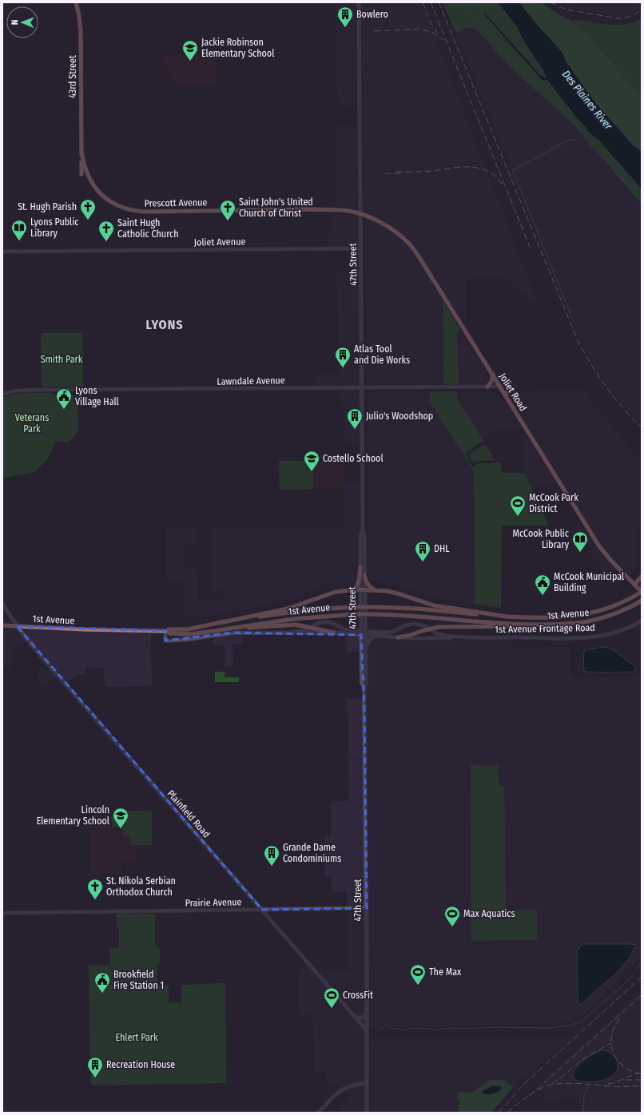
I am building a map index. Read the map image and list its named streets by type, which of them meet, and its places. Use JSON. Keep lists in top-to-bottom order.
{
  "streets": {
    "main road": [
      "43rd Street",
      "Prescott Avenue",
      "47th Street",
      "Joliet Road",
      "1st Avenue"
    ],
    "street": [
      "Joliet Avenue",
      "Lawndale Avenue",
      "1st Avenue Frontage Road",
      "Plainfield Road",
      "Prairie Avenue"
    ]
  },
  "crossings": [
    ["43rd Street", "Prescott Avenue"],
    ["Prescott Avenue", "47th Street"],
    ["Prescott Avenue", "Joliet Road"],
    ["Joliet Avenue", "47th Street"],
    ["47th Street", "Lawndale Avenue"],
    ["47th Street", "Joliet Road"],
    ["47th Street", "1st Avenue Frontage Road"],
    ["47th Street", "Plainfield Road"],
    ["47th Street", "Prairie Avenue"],
    ["Lawndale Avenue", "Joliet Road"],
    ["Joliet Road", "1st Avenue"],
    ["1st Avenue", "1st Avenue Frontage Road"],
    ["1st Avenue", "Plainfield Road"],
    ["Plainfield Road", "Prairie Avenue"]
  ],
  "districts": ["LYONS"],
  "water": ["Des Plaines River"],
  "parks": ["Smith Park", "Veterans Park", "Ehlert Park"],
  "places": {
    "building": [
      "Bowlero",
      "Atlas Tool and Die Works",
      "Julio's Woodshop",
      "DHL",
      "Grande Dame Condominiums",
      "Recreation House"
    ],
    "school or university": ["Jackie Robinson Elementary School", "Costello School", "Lincoln Elementary School"],
    "church": [
      "St. Hugh Parish",
      "Saint John's United Church of Christ",
      "Saint Hugh Catholic Church",
      "St. Nikola Serbian Orthodox Church"
    ],
    "library": ["Lyons Public Library", "McCook Public Library"],
    "public building": ["Lyons Village Hall", "McCook Municipal Building", "Brookfield Fire Station 1"],
    "sports": [
      "McCook Park District",
      "Max Aquatics",
      "The Max",
      "CrossFit"
    ]
  },
  "north": "left"
}
